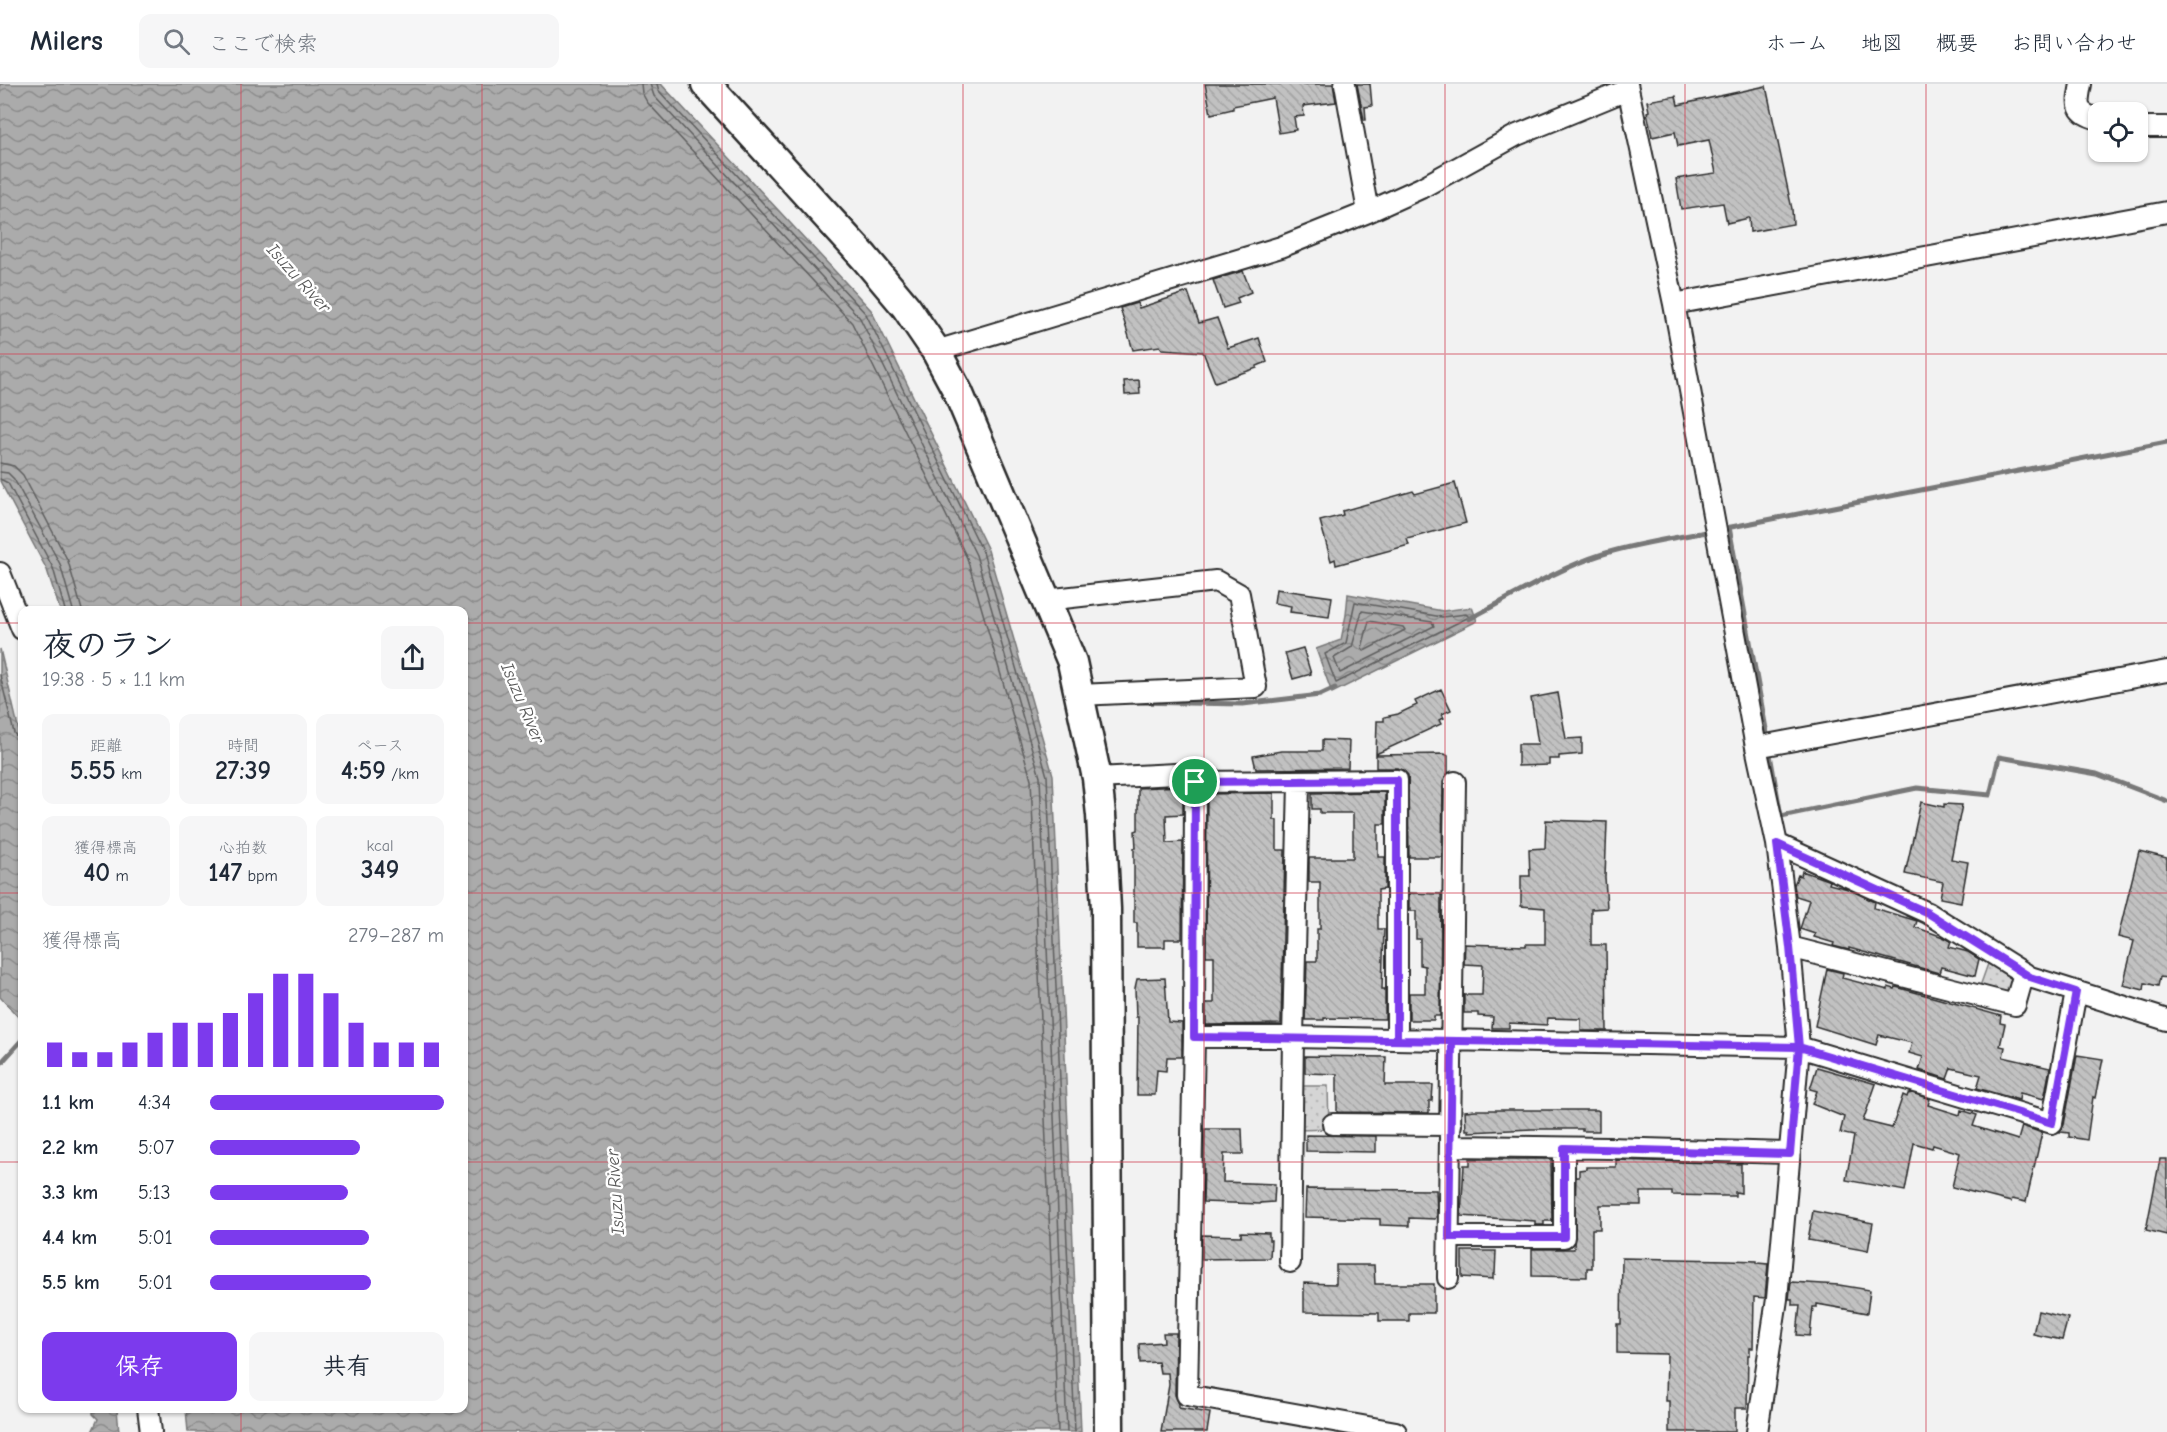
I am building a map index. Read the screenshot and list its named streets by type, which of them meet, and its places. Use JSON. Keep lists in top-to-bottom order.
{
  "water": ["Isuzu River"],
  "page": {
    "header": "Milers",
    "search": "ここで検索",
    "nav": [
      "ホーム",
      "地図",
      "概要",
      "お問い合わせ"
    ],
    "heading": ["夜のラン", "19:38 · 5 × 1.1 km"],
    "stats": [
      ["距離", "5.55 km"],
      ["時間", "27:39"],
      ["ペース", "4:59 /km"],
      ["獲得標高", "40 m"],
      ["心拍数", "147 bpm"],
      ["kcal", "349"]
    ],
    "chart": ["獲得標高", "279–287 m"],
    "list": [
      {
        "name": "1.1 km",
        "note": "4:34"
      },
      {
        "name": "2.2 km",
        "note": "5:07"
      },
      {
        "name": "3.3 km",
        "note": "5:13"
      },
      {
        "name": "4.4 km",
        "note": "5:01"
      },
      {
        "name": "5.5 km",
        "note": "5:01"
      }
    ],
    "buttons": ["保存", "共有"]
  }
}
